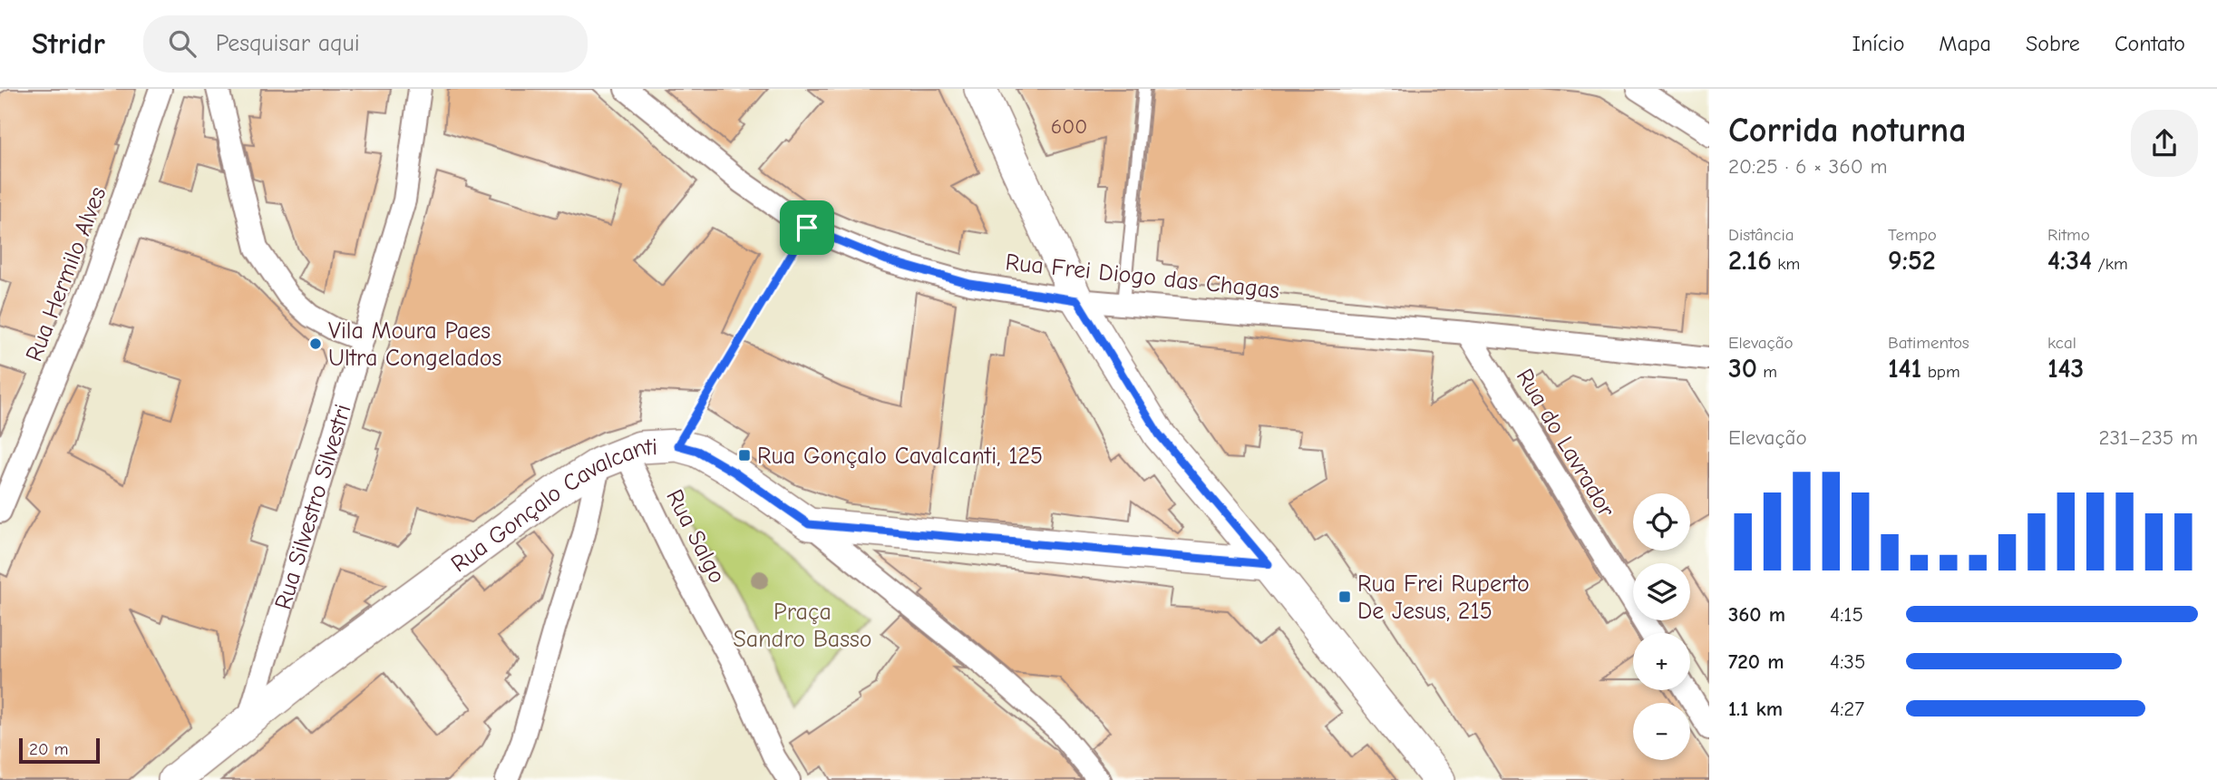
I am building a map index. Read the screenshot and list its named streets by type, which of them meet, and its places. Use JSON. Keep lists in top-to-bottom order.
{
  "streets": {
    "street": [
      "Rua Hermilo Alves",
      "Rua Frei Diogo das Chagas",
      "Rua do Lavrador",
      "Rua Silvestro Silvestri",
      "Rua Gonçalo Cavalcanti",
      "Rua Salgo"
    ]
  },
  "crossings": [
    ["Rua Frei Diogo das Chagas", "Rua do Lavrador"],
    ["Rua Silvestro Silvestri", "Rua Gonçalo Cavalcanti"],
    ["Rua Gonçalo Cavalcanti", "Rua Salgo"]
  ],
  "parks": ["Praça Sandro Basso"],
  "places": {
    "other": ["Vila Moura Paes Ultra Congelados"],
    "transit": ["Rua Gonçalo Cavalcanti, 125", "Rua Frei Ruperto De Jesus, 215"]
  },
  "house_numbers": ["600"],
  "scale_bar": "20 m",
  "page": {
    "header": "Stridr",
    "search": "Pesquisar aqui",
    "nav": [
      "Início",
      "Mapa",
      "Sobre",
      "Contato"
    ],
    "heading": ["Corrida noturna", "20:25 · 6 × 360 m"],
    "stats": [
      ["Distância", "2.16 km"],
      ["Tempo", "9:52"],
      ["Ritmo", "4:34 /km"],
      ["Elevação", "30 m"],
      ["Batimentos", "141 bpm"],
      ["kcal", "143"]
    ],
    "chart": ["Elevação", "231–235 m"],
    "map_buttons": ["+", "−"],
    "list": [
      {
        "name": "360 m",
        "note": "4:15"
      },
      {
        "name": "720 m",
        "note": "4:35"
      },
      {
        "name": "1.1 km",
        "note": "4:27"
      }
    ],
    "scale": "20 m"
  }
}
